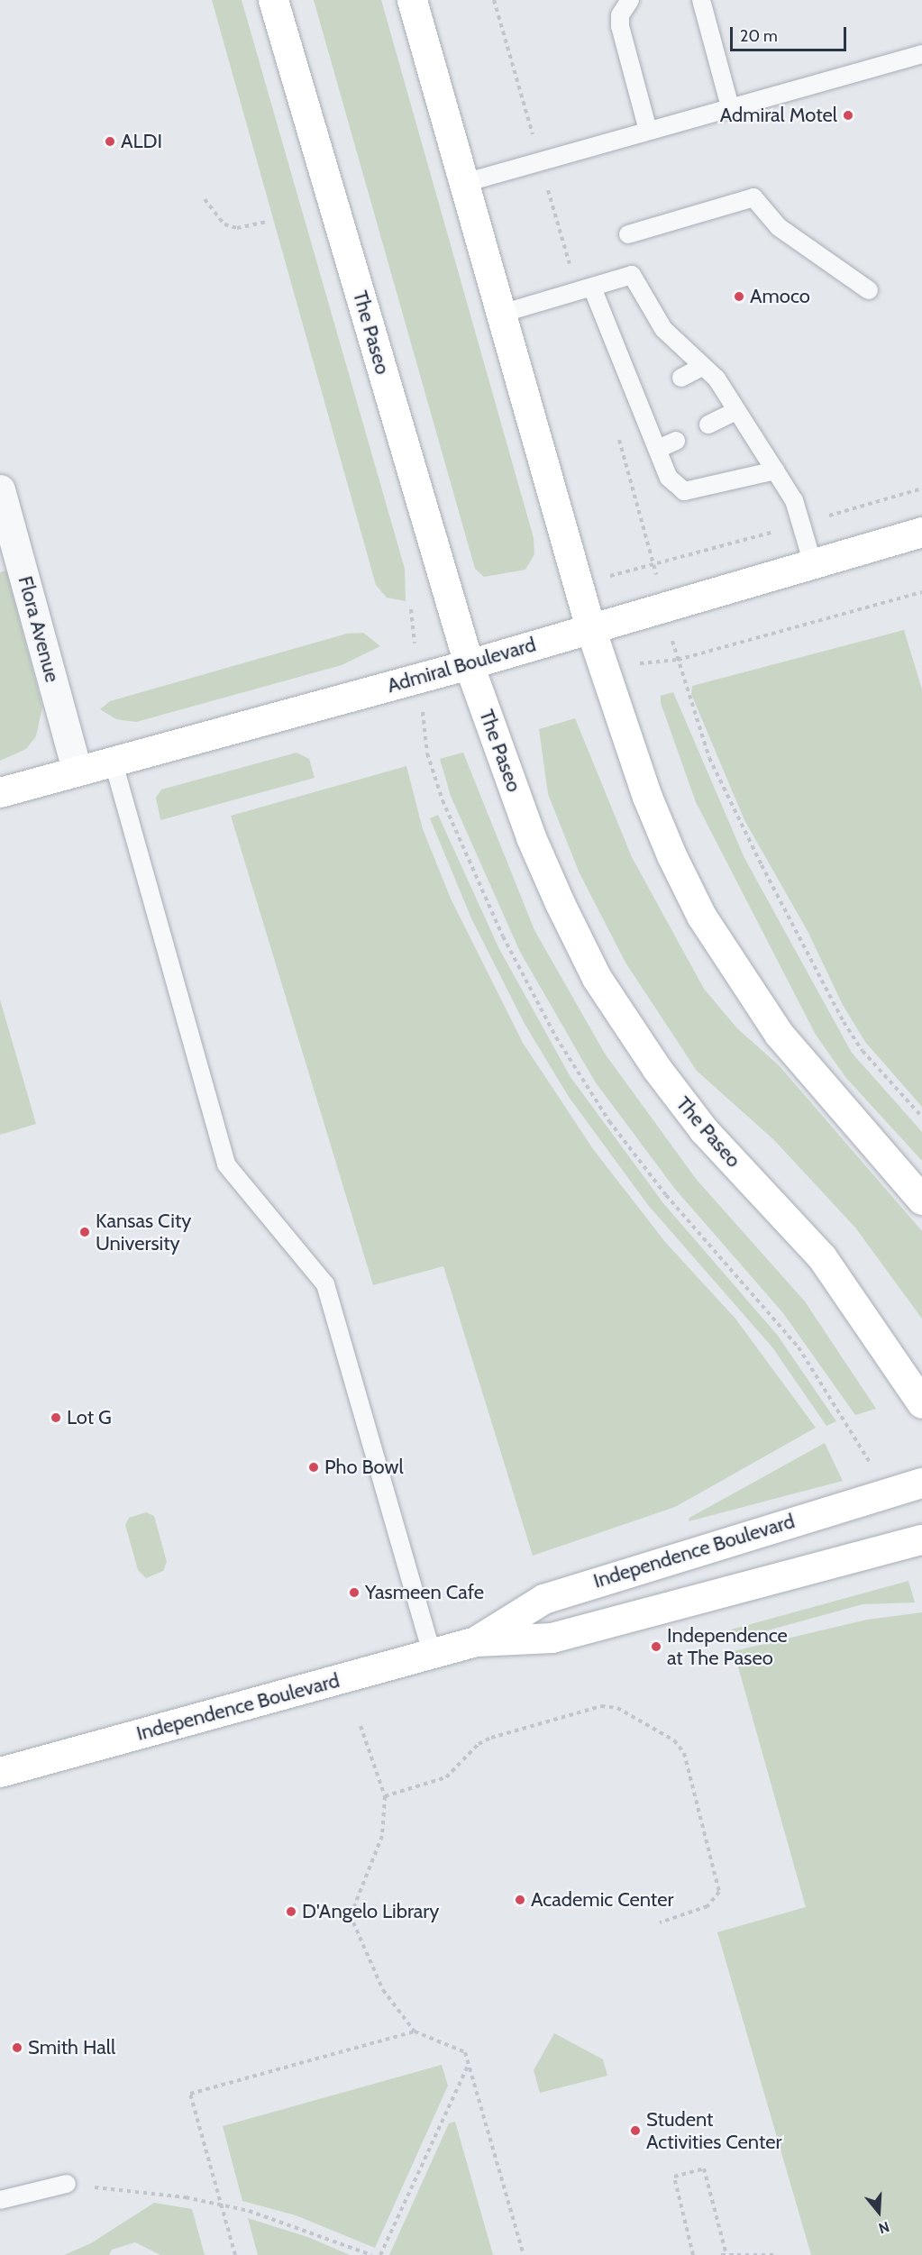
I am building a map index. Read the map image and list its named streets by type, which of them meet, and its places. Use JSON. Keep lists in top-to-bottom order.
{
  "streets": {
    "main road": ["The Paseo", "Admiral Boulevard", "Independence Boulevard"],
    "street": ["Flora Avenue"]
  },
  "crossings": [
    ["The Paseo", "Admiral Boulevard"],
    ["Flora Avenue", "Admiral Boulevard"]
  ],
  "places": [
    "Admiral Motel",
    "ALDI",
    "Amoco",
    "Kansas City University",
    "Lot G",
    "Pho Bowl",
    "Yasmeen Cafe",
    "Independence at The Paseo",
    "Academic Center",
    "D'Angelo Library",
    "Smith Hall",
    "Student Activities Center"
  ],
  "scale_bar": "20 m",
  "north": "bottom"
}
